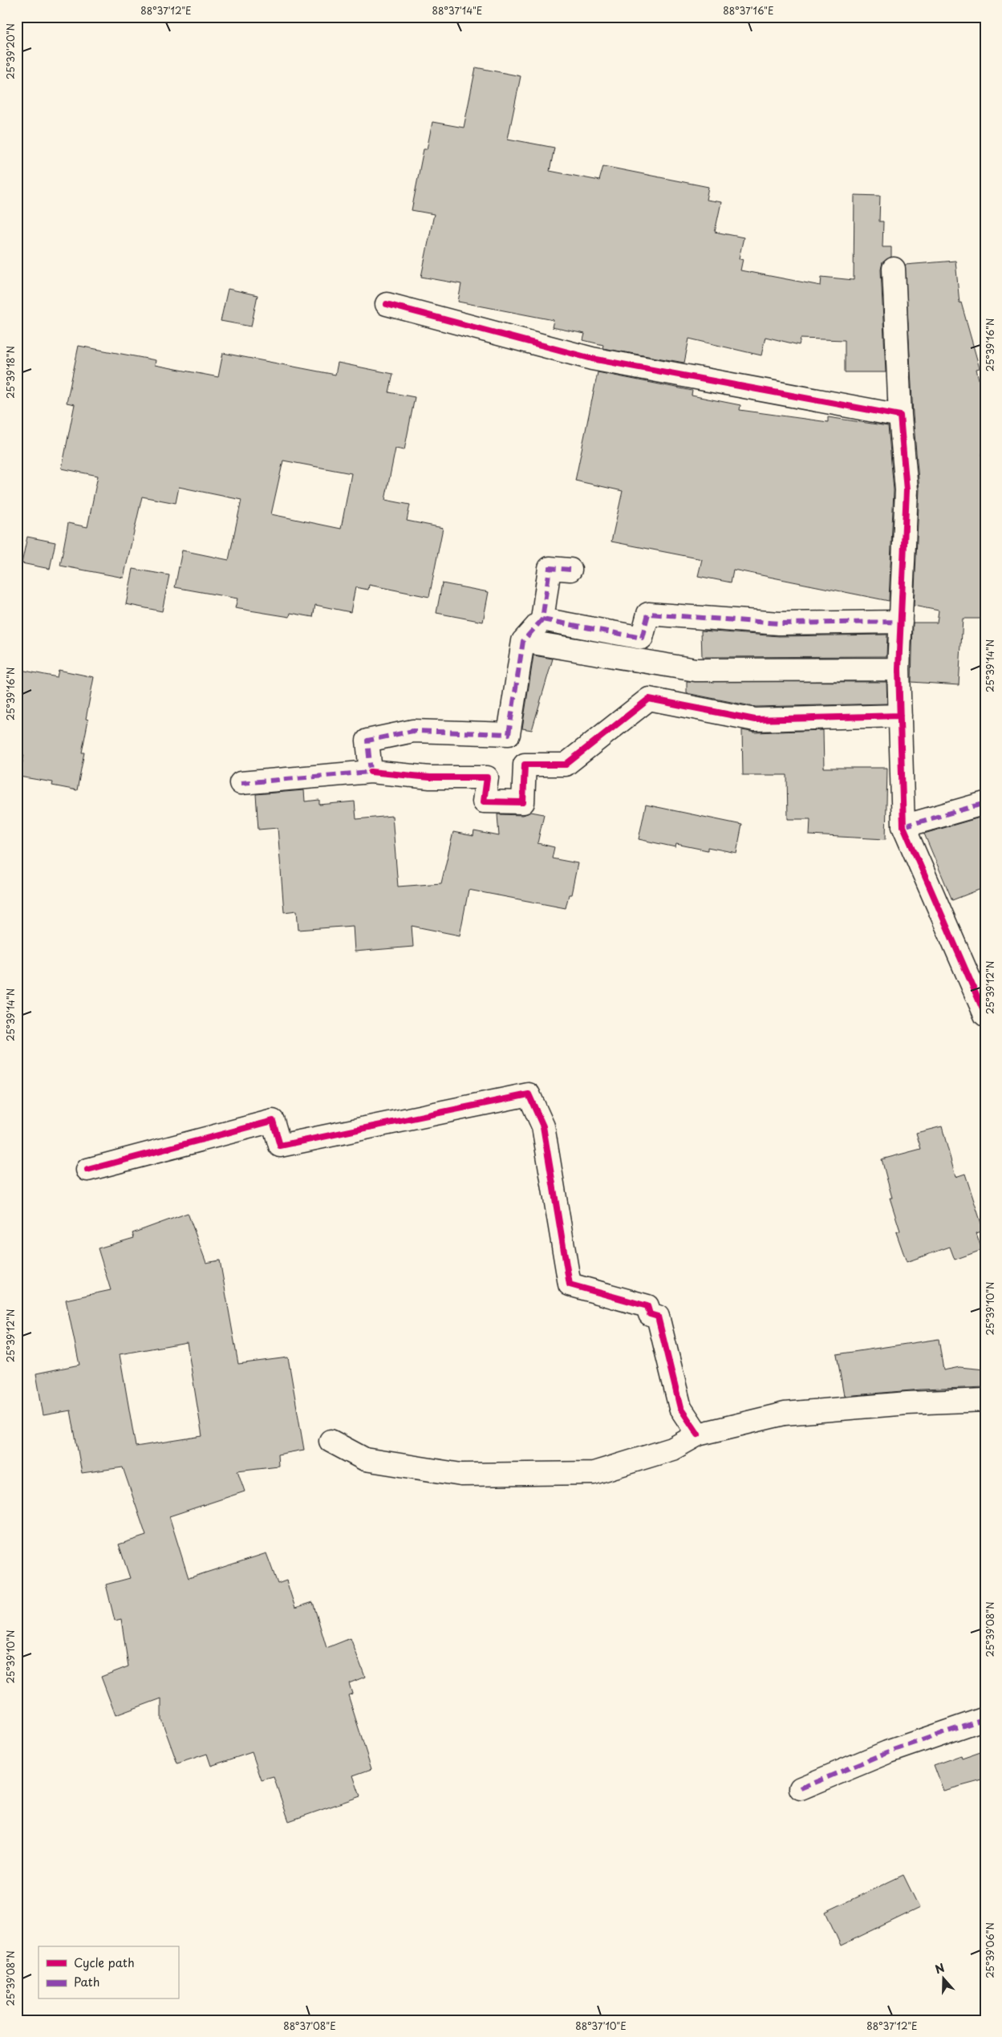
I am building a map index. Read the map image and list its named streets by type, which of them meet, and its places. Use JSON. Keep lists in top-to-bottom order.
{
  "legend": ["Cycle path", "Path"],
  "north": "top",
  "coordinates": [
    "88°37'12\"E",
    "88°37'14\"E",
    "88°37'16\"E",
    "25°39'20\"N",
    "25°39'16\"N",
    "25°39'18\"N",
    "25°39'14\"N",
    "25°39'12\"N",
    "25°39'10\"N",
    "25°39'08\"N",
    "25°39'06\"N",
    "88°37'08\"E",
    "88°37'10\"E"
  ]
}
